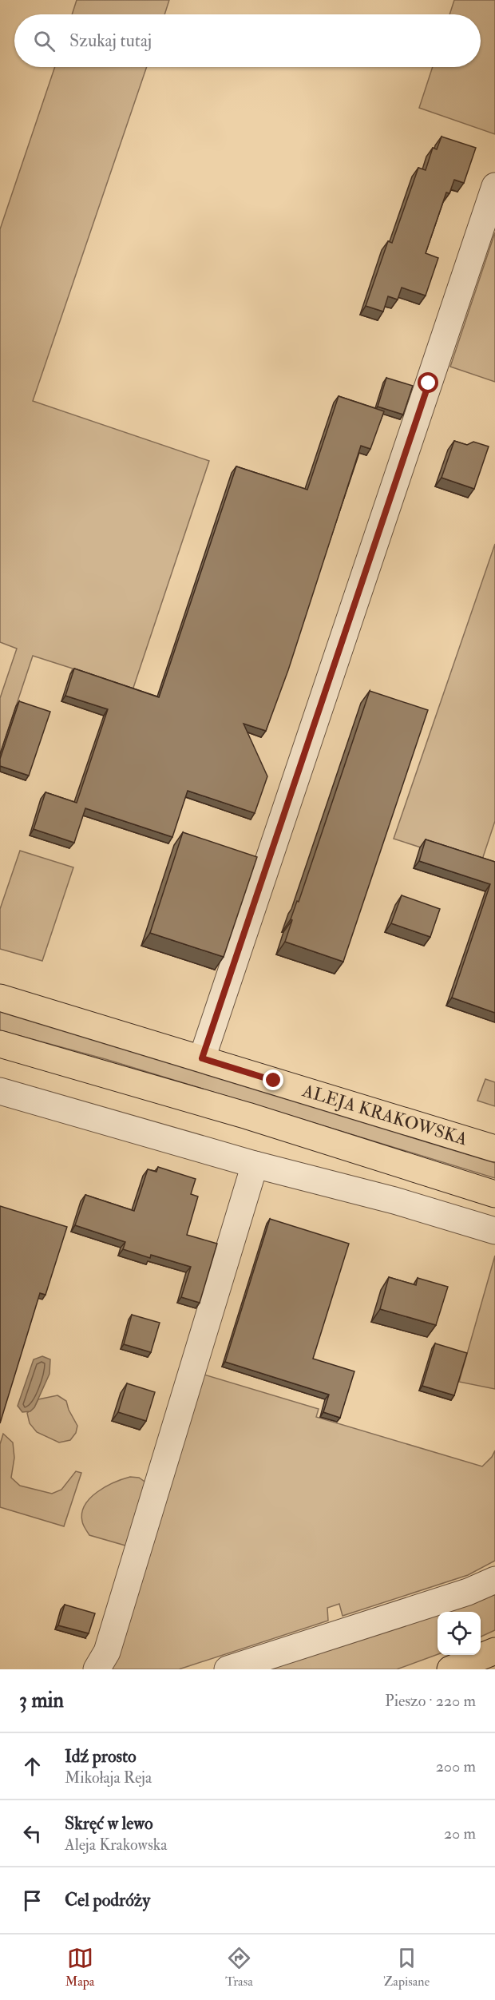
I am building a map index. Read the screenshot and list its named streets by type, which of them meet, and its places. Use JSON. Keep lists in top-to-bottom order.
{
  "streets": {
    "main road": ["ALEJA KRAKOWSKA"]
  },
  "page": {
    "search": "Szukaj tutaj",
    "heading": ["3 min", "Pieszo · 220 m"],
    "list": [
      ["Idź prosto", "Mikołaja Reja", "200 m"],
      ["Skręć w lewo", "Aleja Krakowska", "20 m"],
      "Cel podróży"
    ],
    "nav": ["Mapa", "Trasa", "Zapisane"]
  }
}
